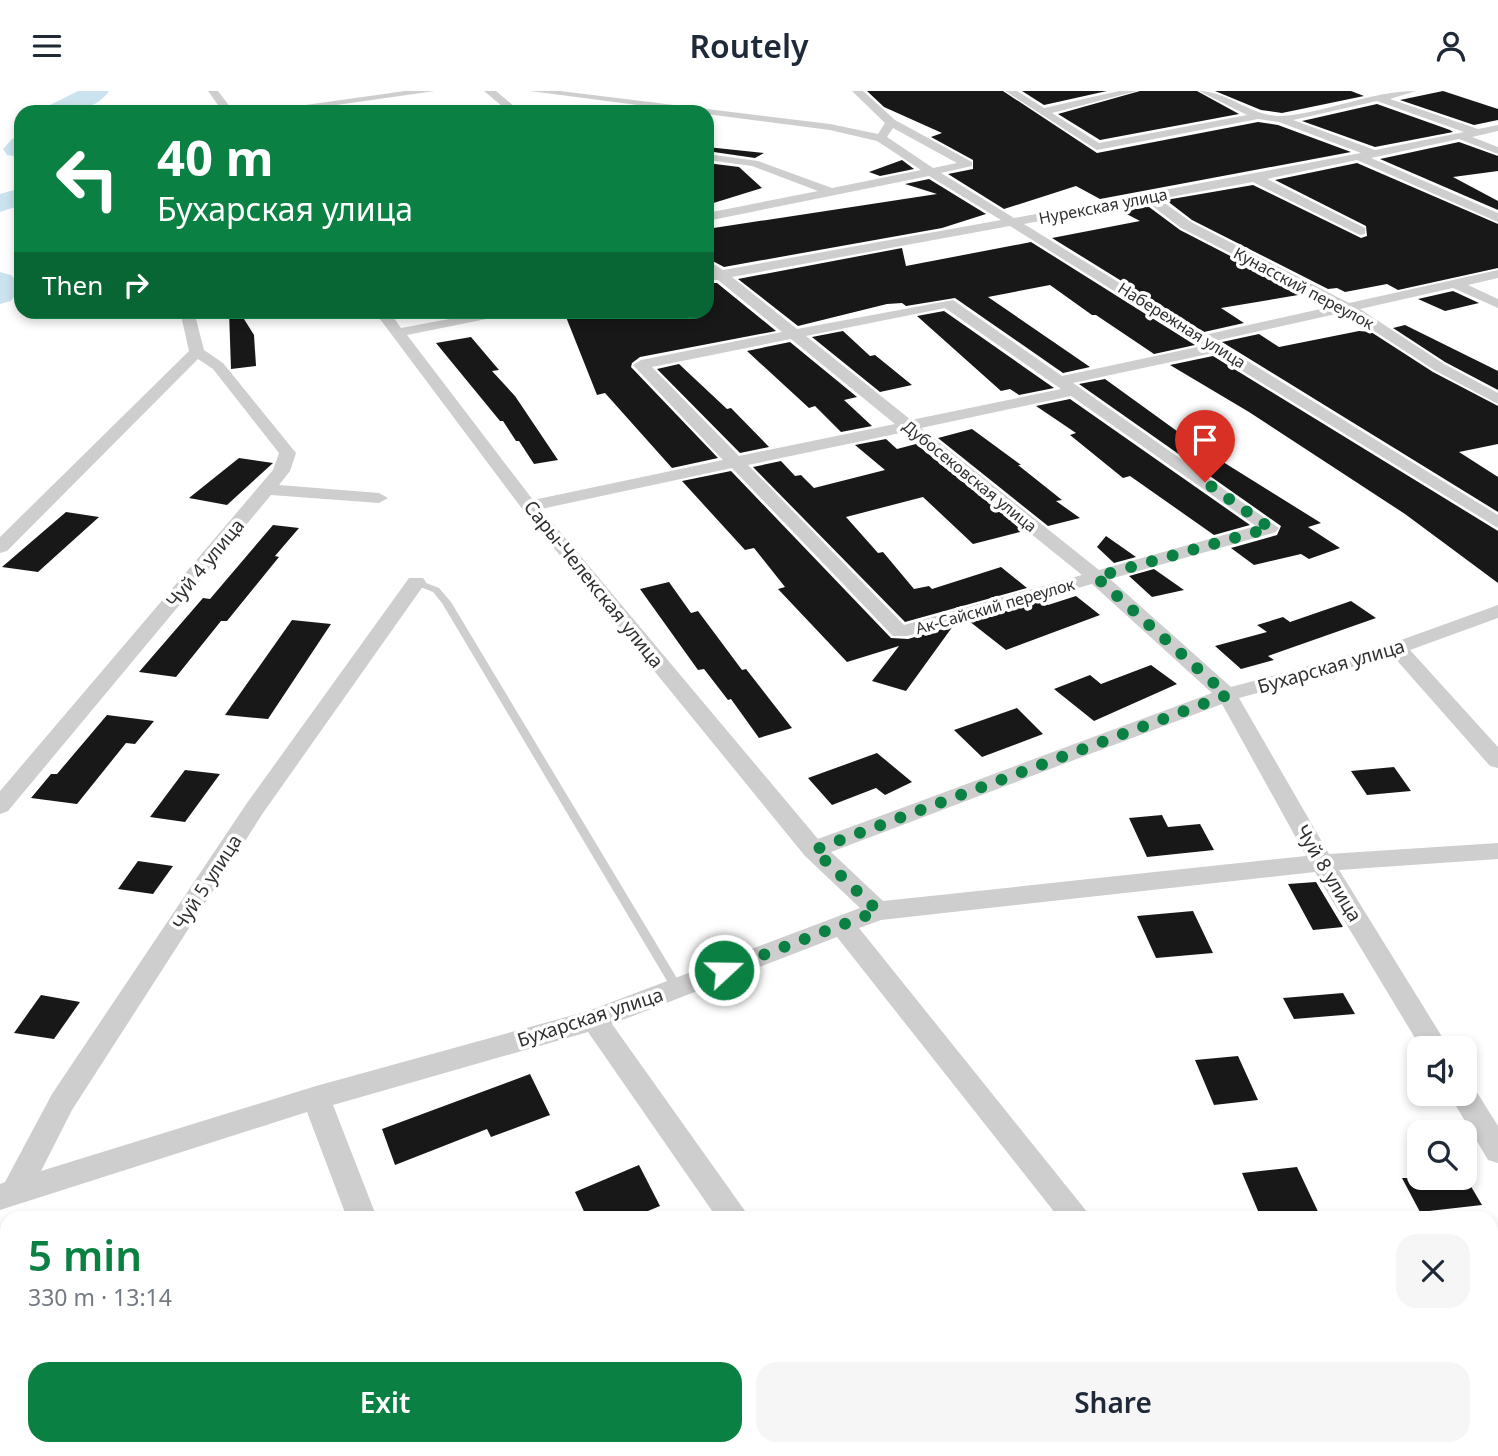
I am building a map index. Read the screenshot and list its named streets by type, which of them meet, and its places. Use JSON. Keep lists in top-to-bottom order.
{
  "streets": {
    "street": [
      "Нурекская улица",
      "Кунасский переулок",
      "Набережная улица",
      "Дубосековская улица",
      "Чуй 4 улица",
      "Сары-Челекская улица",
      "Ак-Сайский переулок",
      "Бухарская улица",
      "Чуй 8 улица",
      "Чуй 5 улица"
    ]
  },
  "crossings": [
    ["Нурекская улица", "Кунасский переулок"],
    ["Нурекская улица", "Набережная улица"],
    ["Нурекская улица", "Дубосековская улица"],
    ["Дубосековская улица", "Ак-Сайский переулок"],
    ["Дубосековская улица", "Бухарская улица"],
    ["Дубосековская улица", "Чуй 8 улица"],
    ["Сары-Челекская улица", "Бухарская улица"],
    ["Бухарская улица", "Чуй 8 улица"],
    ["Бухарская улица", "Чуй 5 улица"]
  ],
  "page": {
    "header": "Routely",
    "turn": ["40 m", "Бухарская улица"],
    "then": "Then",
    "heading": ["5 min", "330 m · 13:14"],
    "buttons": ["Exit", "Share"]
  }
}
